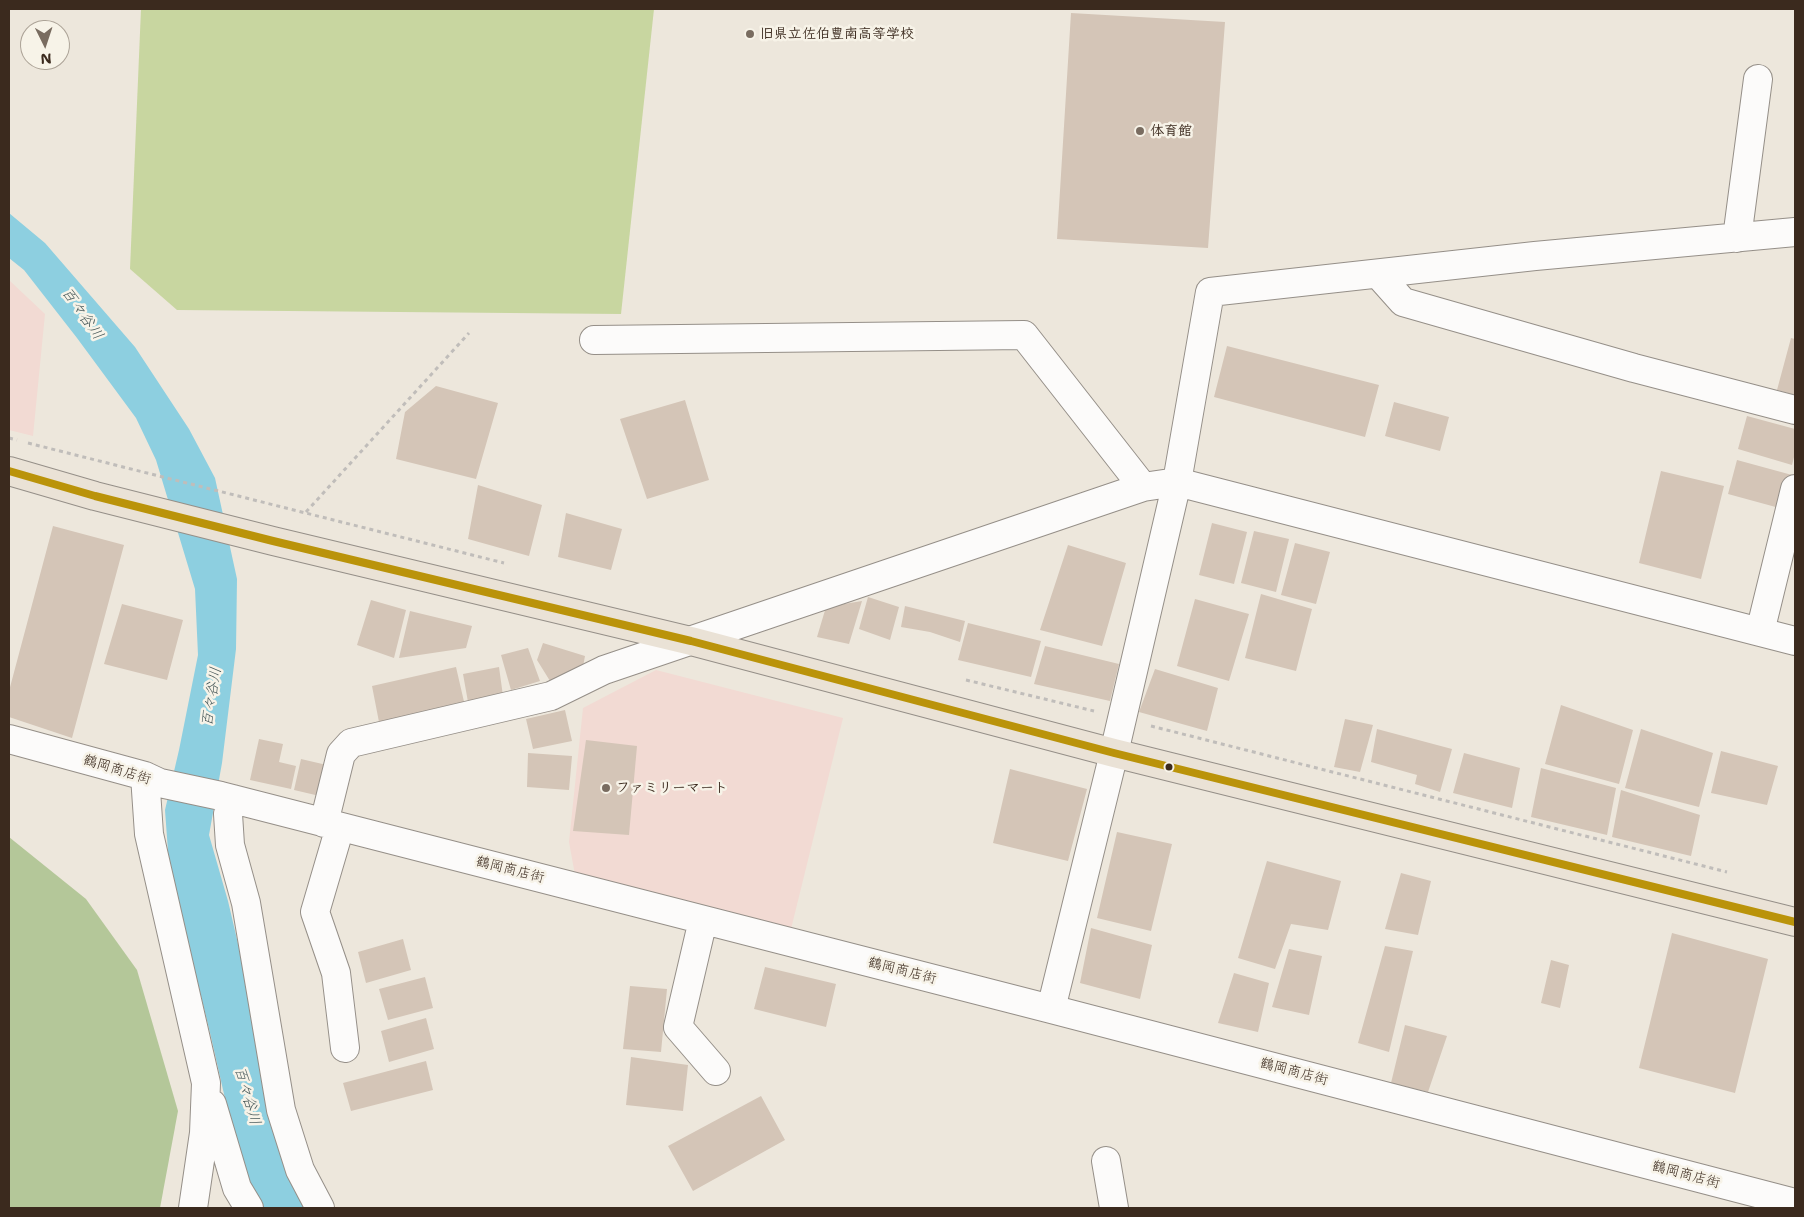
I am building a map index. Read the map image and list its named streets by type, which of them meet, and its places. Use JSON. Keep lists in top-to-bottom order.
{
  "streets": {
    "street": ["鶴岡商店街"]
  },
  "water": ["百々谷川"],
  "places": ["旧県立佐伯豊南高等学校", "体育館", "ファミリーマート"],
  "north": "bottom"
}
